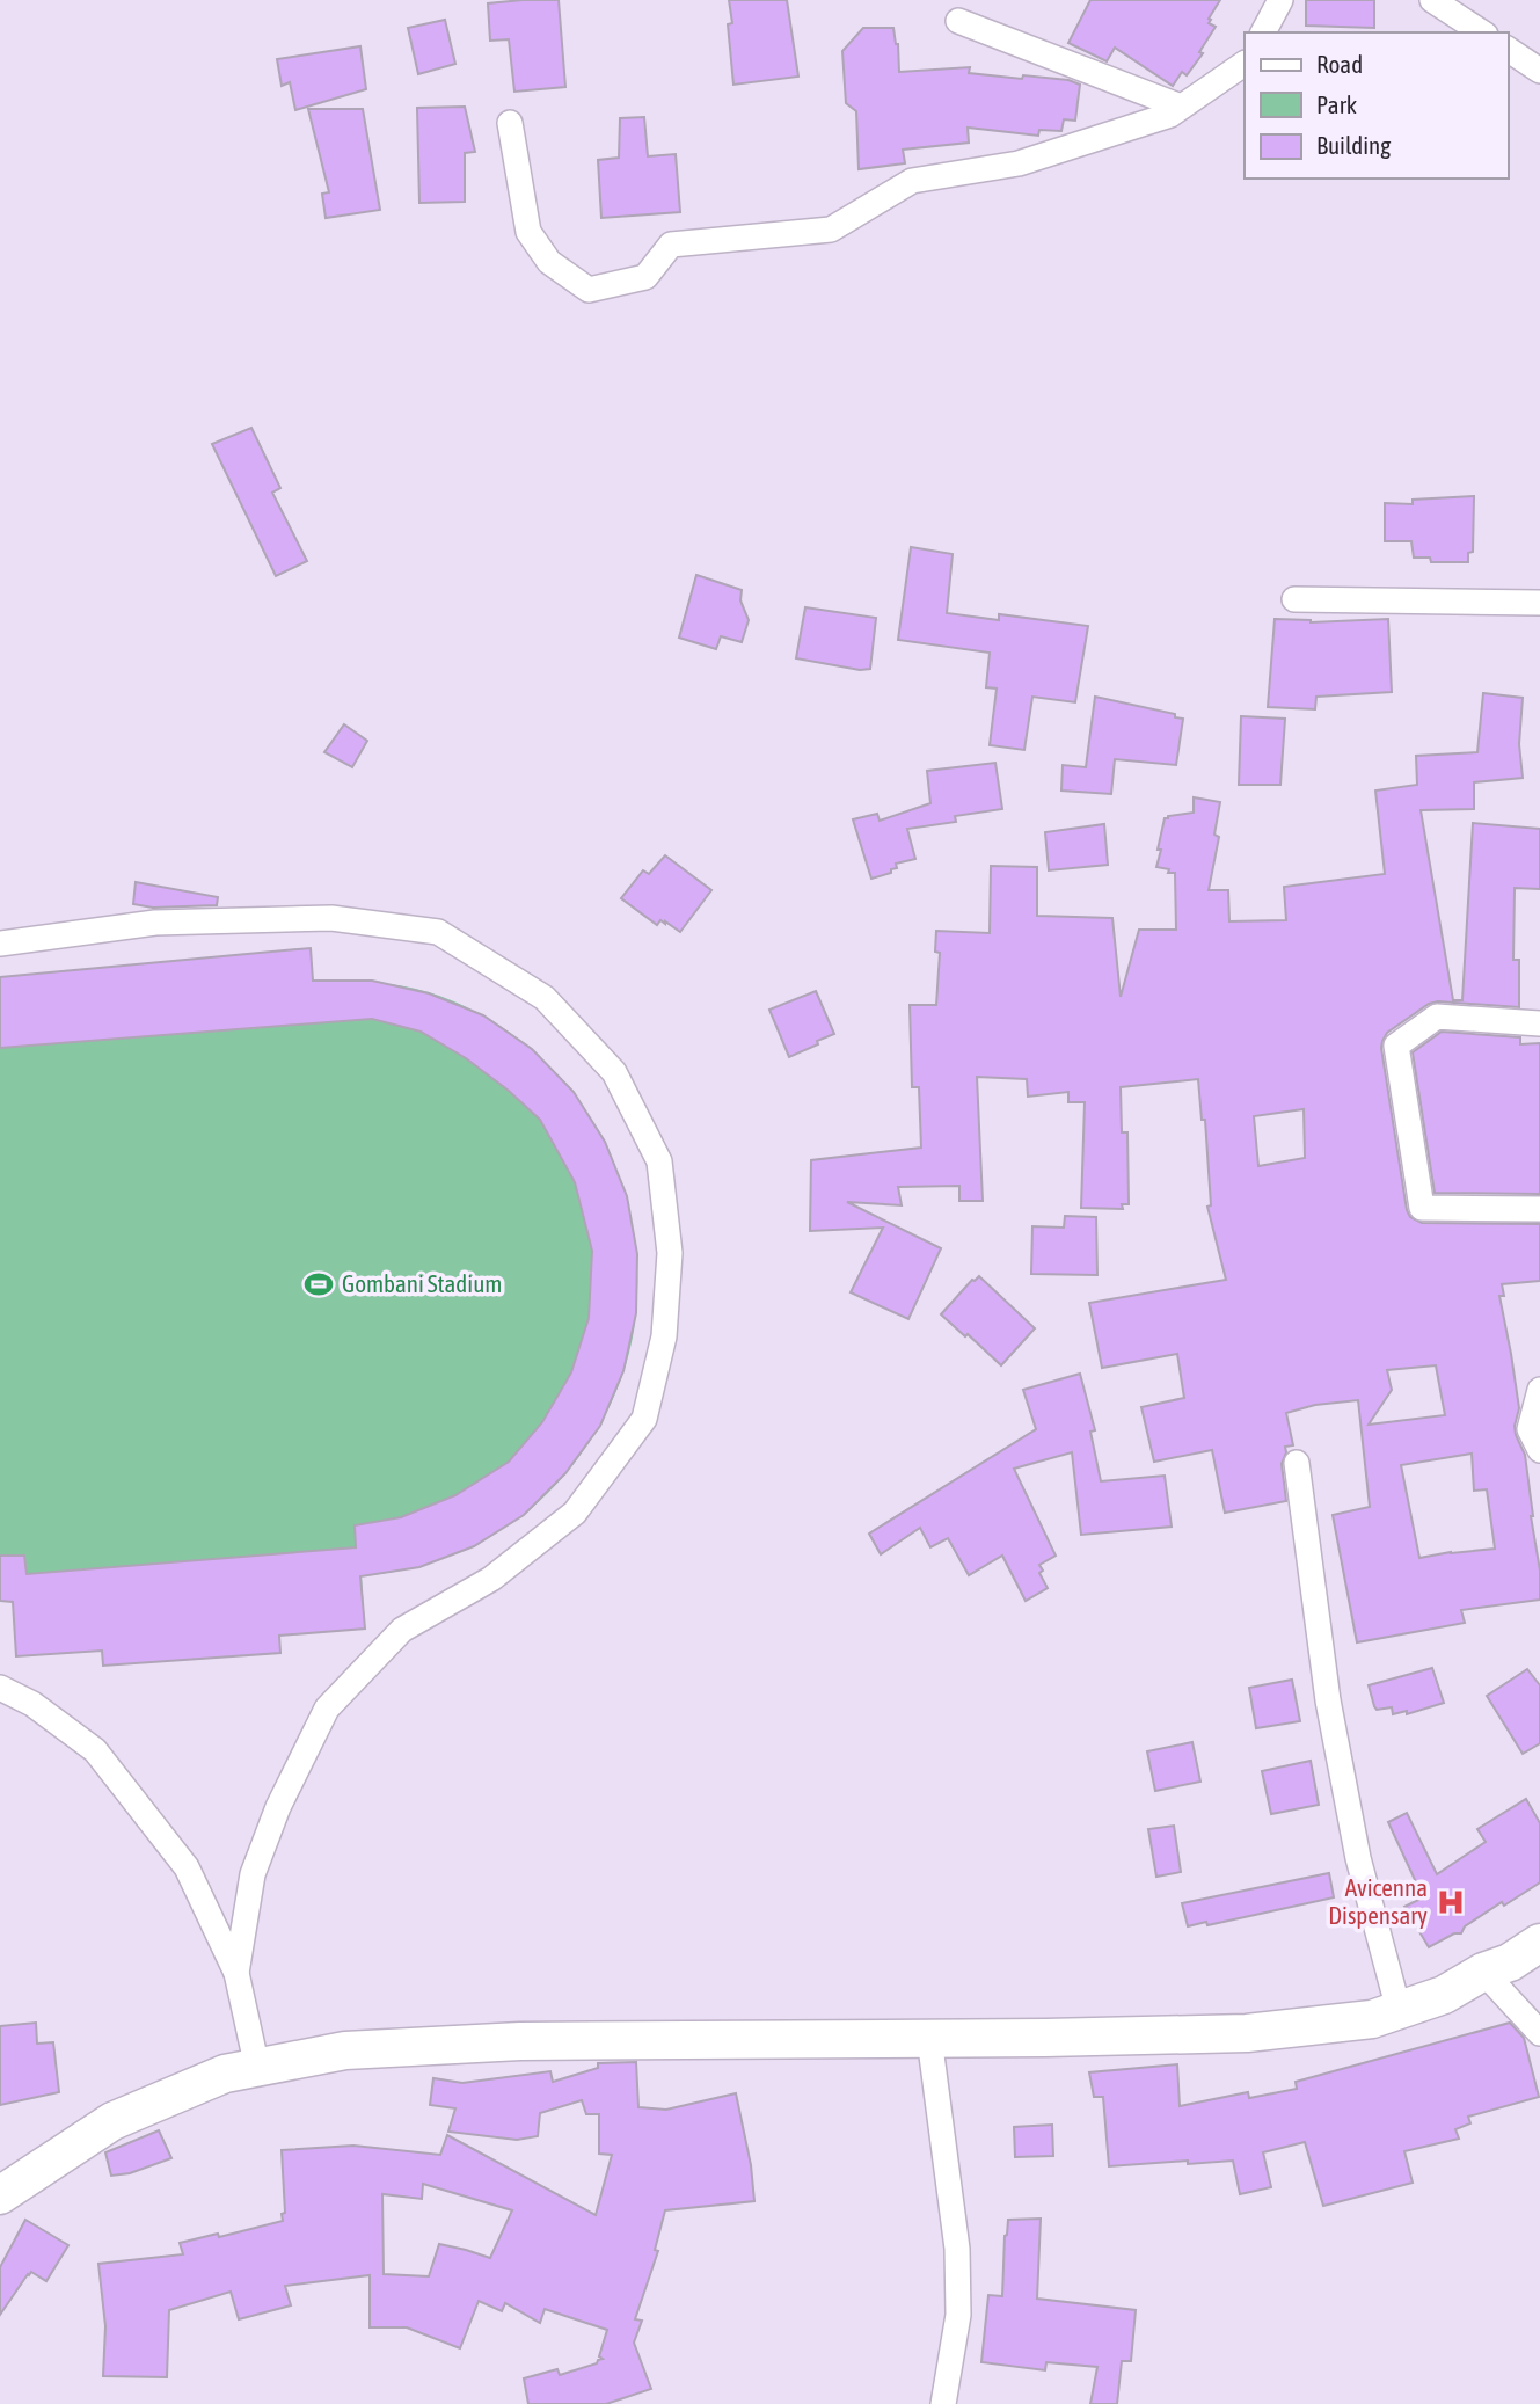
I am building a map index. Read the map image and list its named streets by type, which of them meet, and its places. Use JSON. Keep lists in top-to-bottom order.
{
  "places": {
    "sports": ["Gombani Stadium"],
    "hospital": ["Avicenna Dispensary"]
  },
  "legend": ["Road", "Park", "Building"]
}
